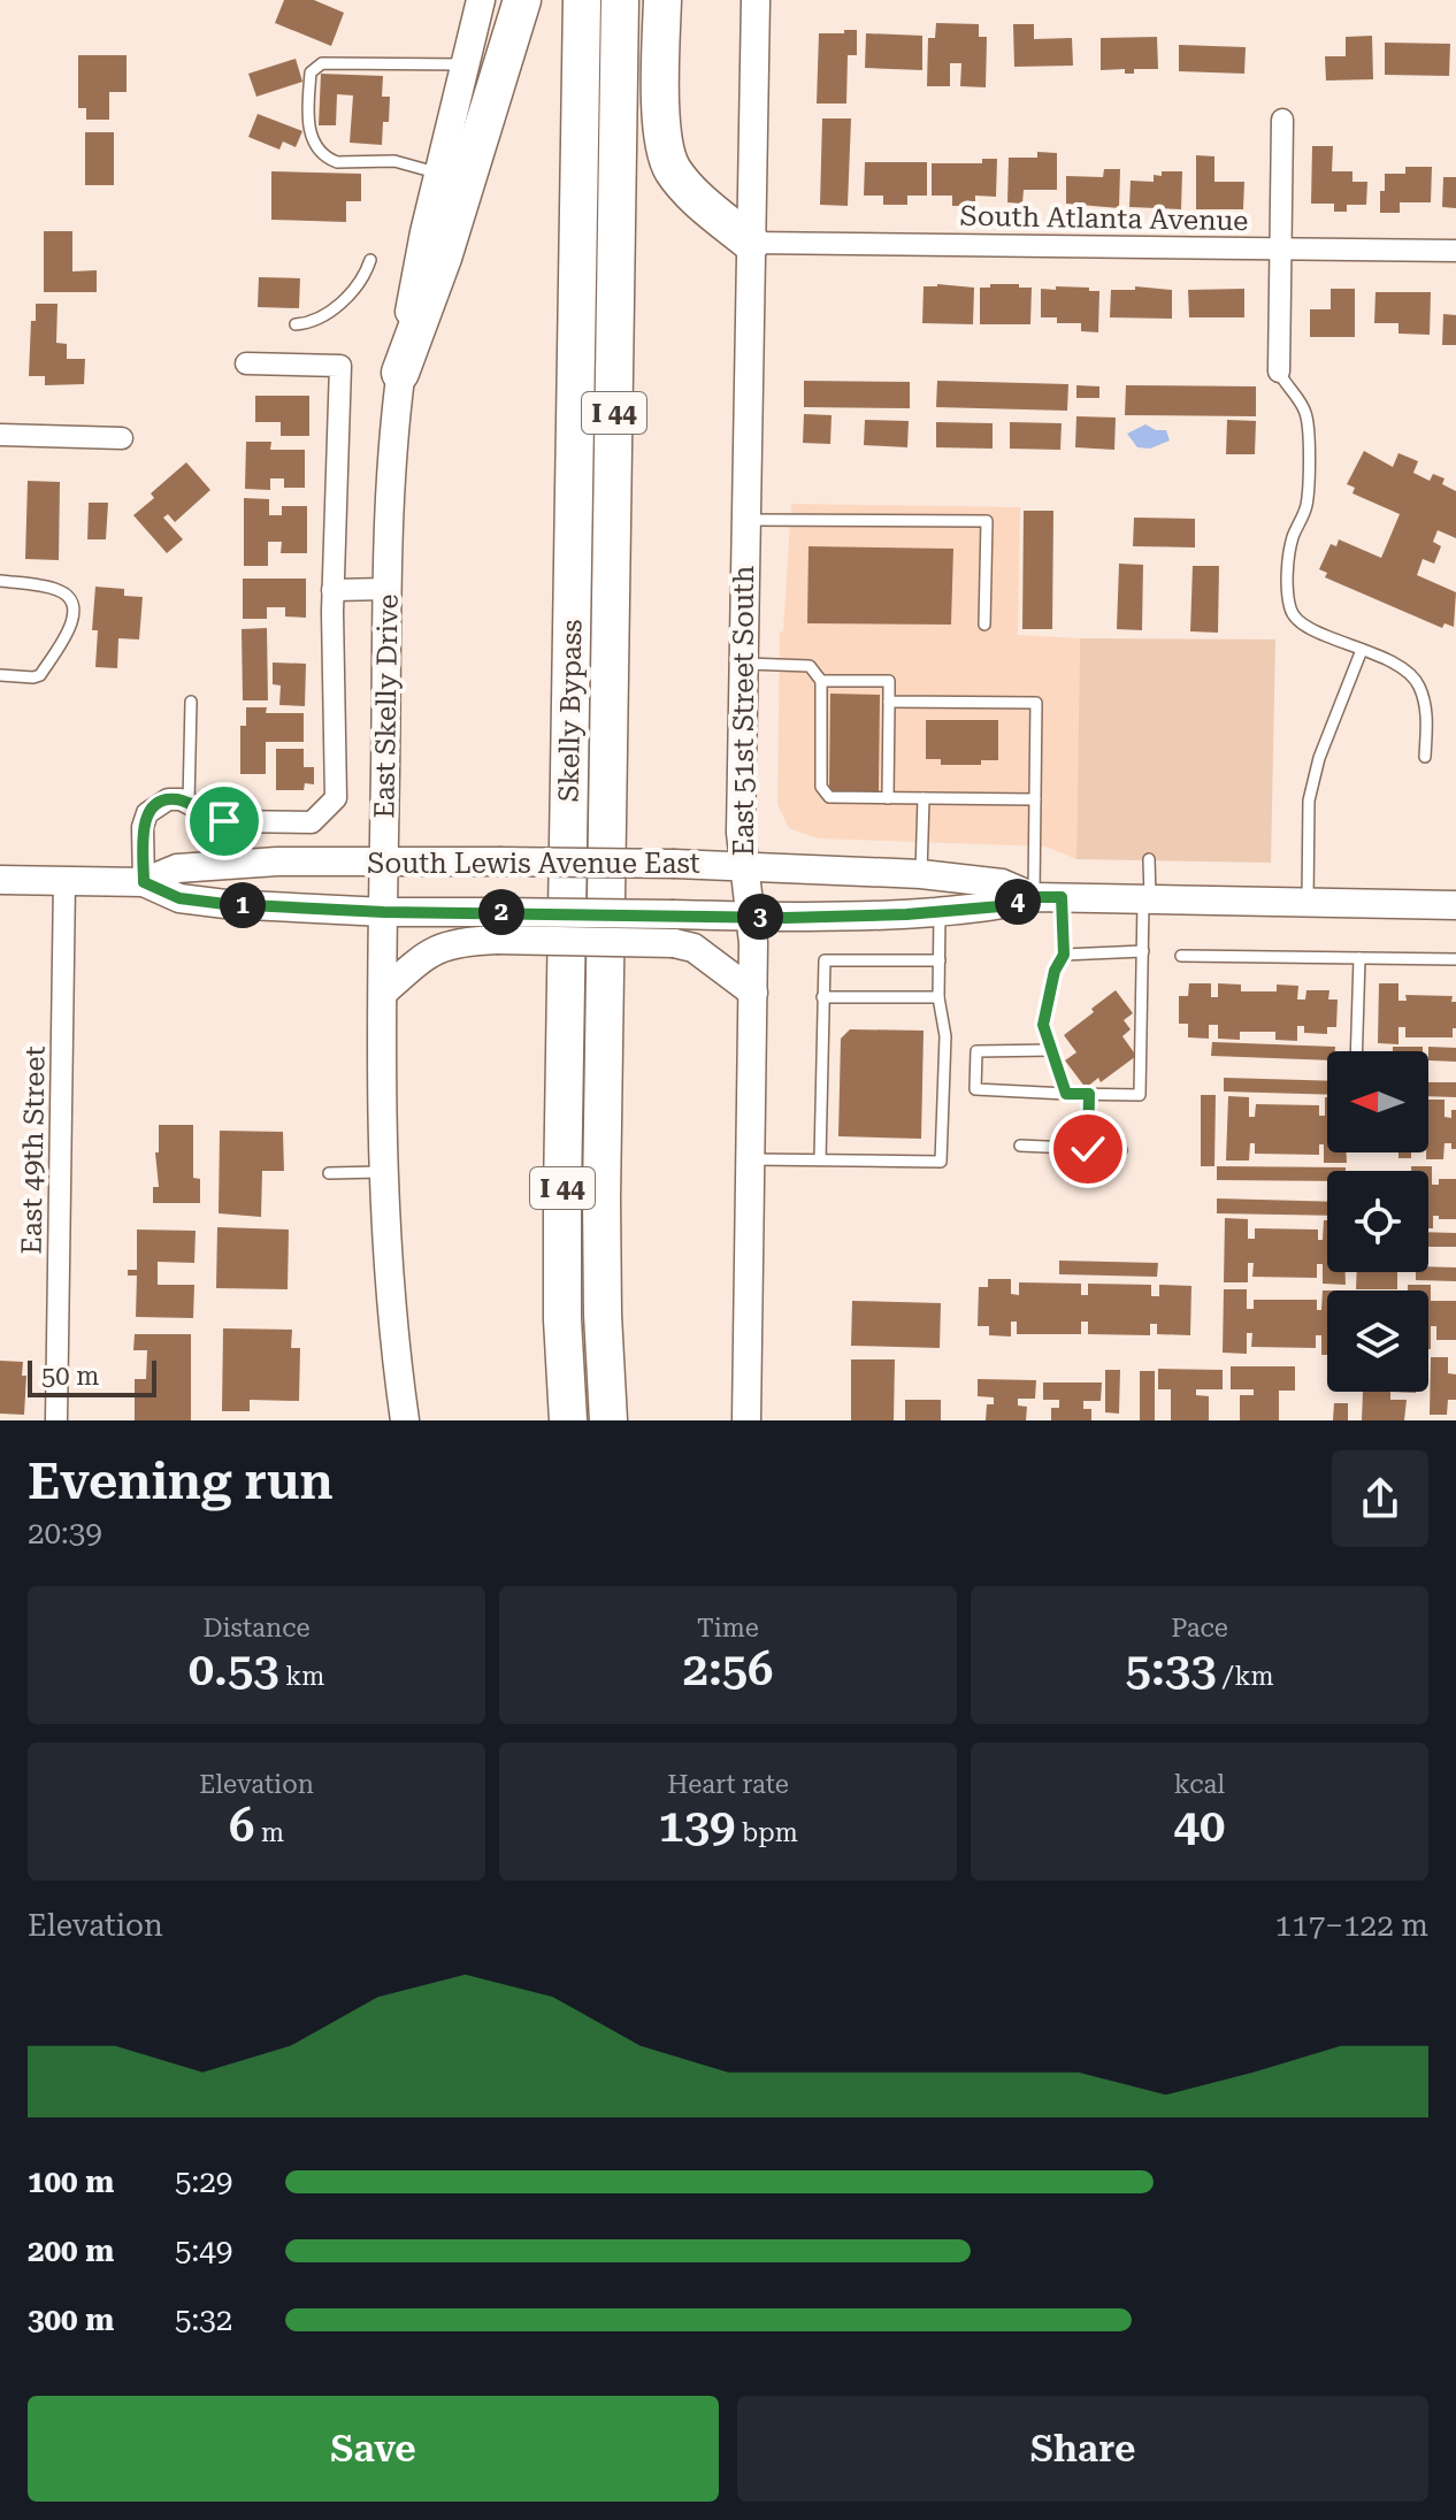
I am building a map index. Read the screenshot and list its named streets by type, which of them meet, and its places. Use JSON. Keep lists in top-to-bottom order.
{
  "streets": {
    "highway": ["I 44", "Skelly Bypass"],
    "main road": ["East Skelly Drive", "East 51st Street South", "South Lewis Avenue East"],
    "street": ["South Atlanta Avenue", "East 49th Street"]
  },
  "crossings": [
    ["South Atlanta Avenue", "East 51st Street South"],
    ["East Skelly Drive", "South Lewis Avenue East"],
    ["East 51st Street South", "South Lewis Avenue East"],
    ["South Lewis Avenue East", "East 49th Street"]
  ],
  "scale_bar": "50 m",
  "north": "left",
  "page": {
    "pins": [
      "4",
      "1",
      "2",
      "3"
    ],
    "scale": "50 m",
    "heading": ["Evening run", "20:39"],
    "stats": [
      ["Distance", "0.53 km"],
      ["Time", "2:56"],
      ["Pace", "5:33 /km"],
      ["Elevation", "6 m"],
      ["Heart rate", "139 bpm"],
      ["kcal", "40"]
    ],
    "chart": ["Elevation", "117–122 m"],
    "list": [
      {
        "name": "100 m",
        "note": "5:29"
      },
      {
        "name": "200 m",
        "note": "5:49"
      },
      {
        "name": "300 m",
        "note": "5:32"
      }
    ],
    "buttons": ["Save", "Share"]
  }
}
